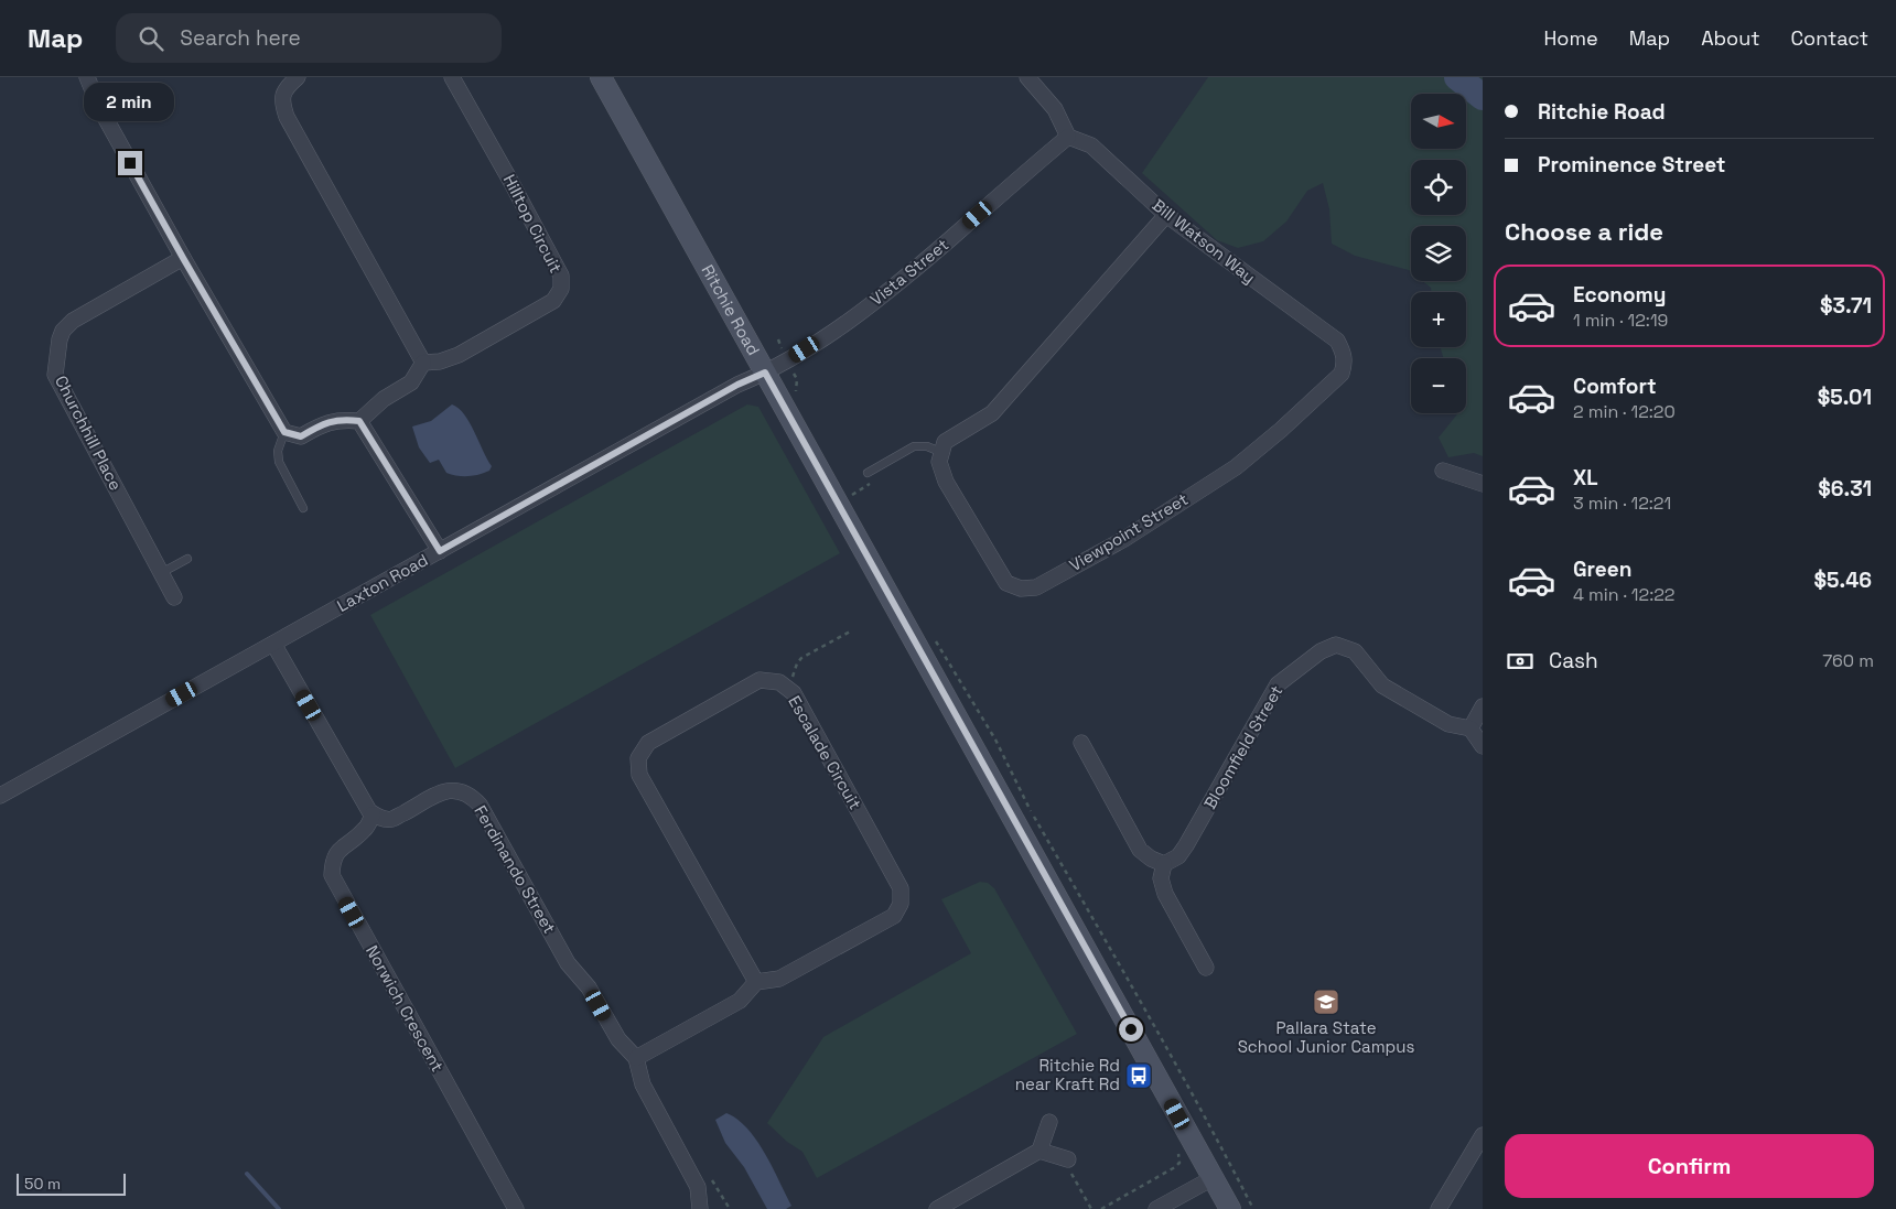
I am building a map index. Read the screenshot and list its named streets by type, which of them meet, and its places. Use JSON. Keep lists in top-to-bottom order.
{
  "streets": {
    "street": [
      "Hilltop Circuit",
      "Bill Watson Way",
      "Vista Street",
      "Ritchie Road",
      "Churchhill Place",
      "Viewpoint Street",
      "Laxton Road",
      "Bloomfield Street",
      "Escalade Circuit",
      "Ferdinando Street",
      "Norwich Crescent"
    ]
  },
  "crossings": [
    ["Bill Watson Way", "Vista Street"],
    ["Bill Watson Way", "Viewpoint Street"],
    ["Vista Street", "Ritchie Road"],
    ["Vista Street", "Laxton Road"],
    ["Ritchie Road", "Laxton Road"],
    ["Ferdinando Street", "Norwich Crescent"]
  ],
  "places": {
    "school or university": ["Pallara State School Junior Campus"],
    "bus stop": ["Ritchie Rd near Kraft Rd"]
  },
  "scale_bar": "50 m",
  "north": "right",
  "page": {
    "header": "Map",
    "search": "Search here",
    "nav": [
      "Home",
      "Map",
      "About",
      "Contact"
    ],
    "banner": ["Ritchie Road", "Prominence Street"],
    "bubble": "2 min",
    "map_buttons": ["+", "−"],
    "heading": "Choose a ride",
    "list": [
      {
        "name": "Economy",
        "note": "1 min · 12:19",
        "value": "$3.71"
      },
      {
        "name": "Comfort",
        "note": "2 min · 12:20",
        "value": "$5.01"
      },
      {
        "name": "XL",
        "note": "3 min · 12:21",
        "value": "$6.31"
      },
      {
        "name": "Green",
        "note": "4 min · 12:22",
        "value": "$5.46"
      }
    ],
    "pay": ["Cash", "760 m"],
    "buttons": "Confirm",
    "scale": "50 m"
  }
}
